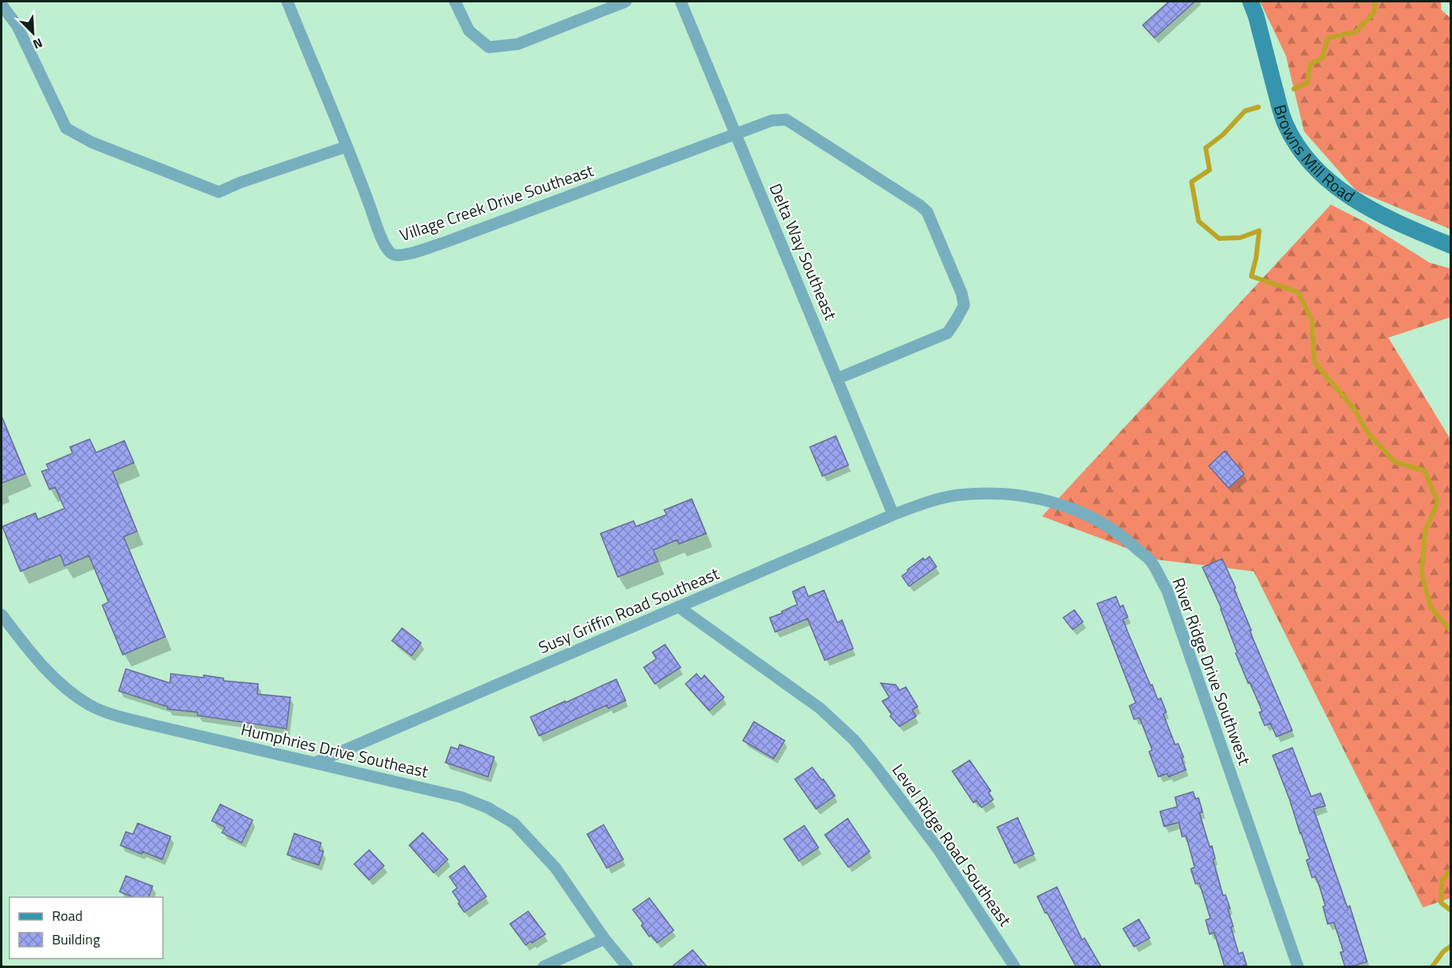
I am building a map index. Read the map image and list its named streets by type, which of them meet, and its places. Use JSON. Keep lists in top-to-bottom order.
{
  "streets": {
    "street": [
      "Browns Mill Road",
      "Village Creek Drive Southeast",
      "Delta Way Southeast",
      "Susy Griffin Road Southeast",
      "River Ridge Drive Southwest",
      "Humphries Drive Southeast",
      "Level Ridge Road Southeast"
    ]
  },
  "crossings": [
    ["Village Creek Drive Southeast", "Delta Way Southeast"],
    ["Delta Way Southeast", "Susy Griffin Road Southeast"],
    ["Susy Griffin Road Southeast", "River Ridge Drive Southwest"],
    ["Susy Griffin Road Southeast", "Humphries Drive Southeast"],
    ["Susy Griffin Road Southeast", "Level Ridge Road Southeast"]
  ],
  "legend": ["Road", "Building"],
  "north": "bottom right"
}
